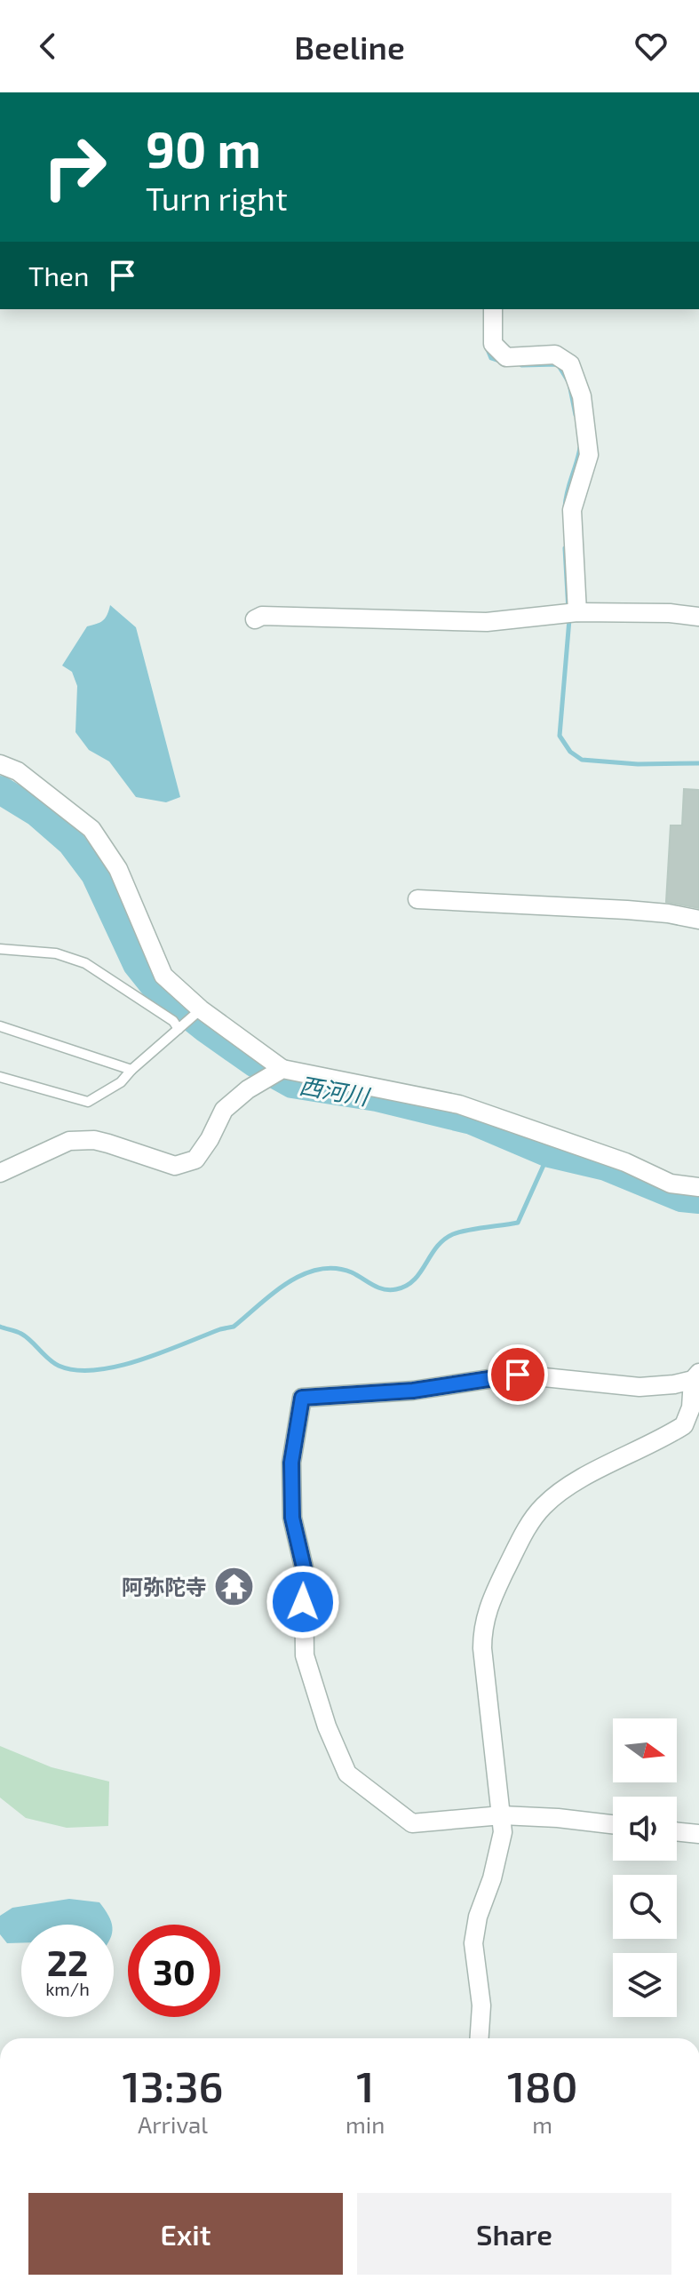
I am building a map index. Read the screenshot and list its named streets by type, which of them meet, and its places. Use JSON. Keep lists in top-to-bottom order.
{
  "water": ["西河川"],
  "places": {
    "temple": ["阿弥陀寺"]
  },
  "north": "right",
  "page": {
    "header": "Beeline",
    "turn": ["90 m", "Turn right"],
    "then": "Then",
    "speed": "22 km/h",
    "limit": "30",
    "eta": [
      "13:36",
      "Arrival",
      "1",
      "min",
      "180",
      "m"
    ],
    "buttons": ["Exit", "Share"]
  }
}
